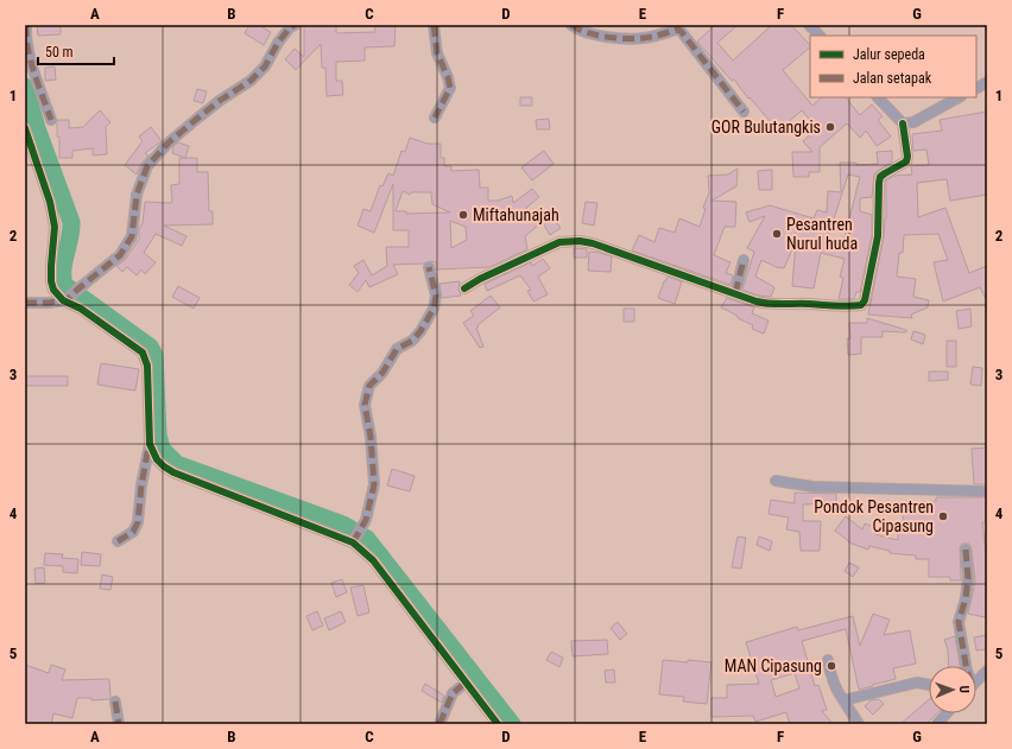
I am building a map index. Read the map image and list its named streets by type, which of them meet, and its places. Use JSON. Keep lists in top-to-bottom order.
{
  "places": [
    "GOR Bulutangkis",
    "Miftahunajah",
    "Pesantren Nurul huda",
    "Pondok Pesantren Cipasung",
    "MAN Cipasung"
  ],
  "legend": ["Jalur sepeda", "Jalan setapak"],
  "scale_bar": "50 m",
  "north": "right",
  "grid": {
    "columns": [
      "A",
      "B",
      "C",
      "D",
      "E",
      "F",
      "G"
    ],
    "rows": [
      "1",
      "2",
      "3",
      "4",
      "5"
    ]
  }
}
